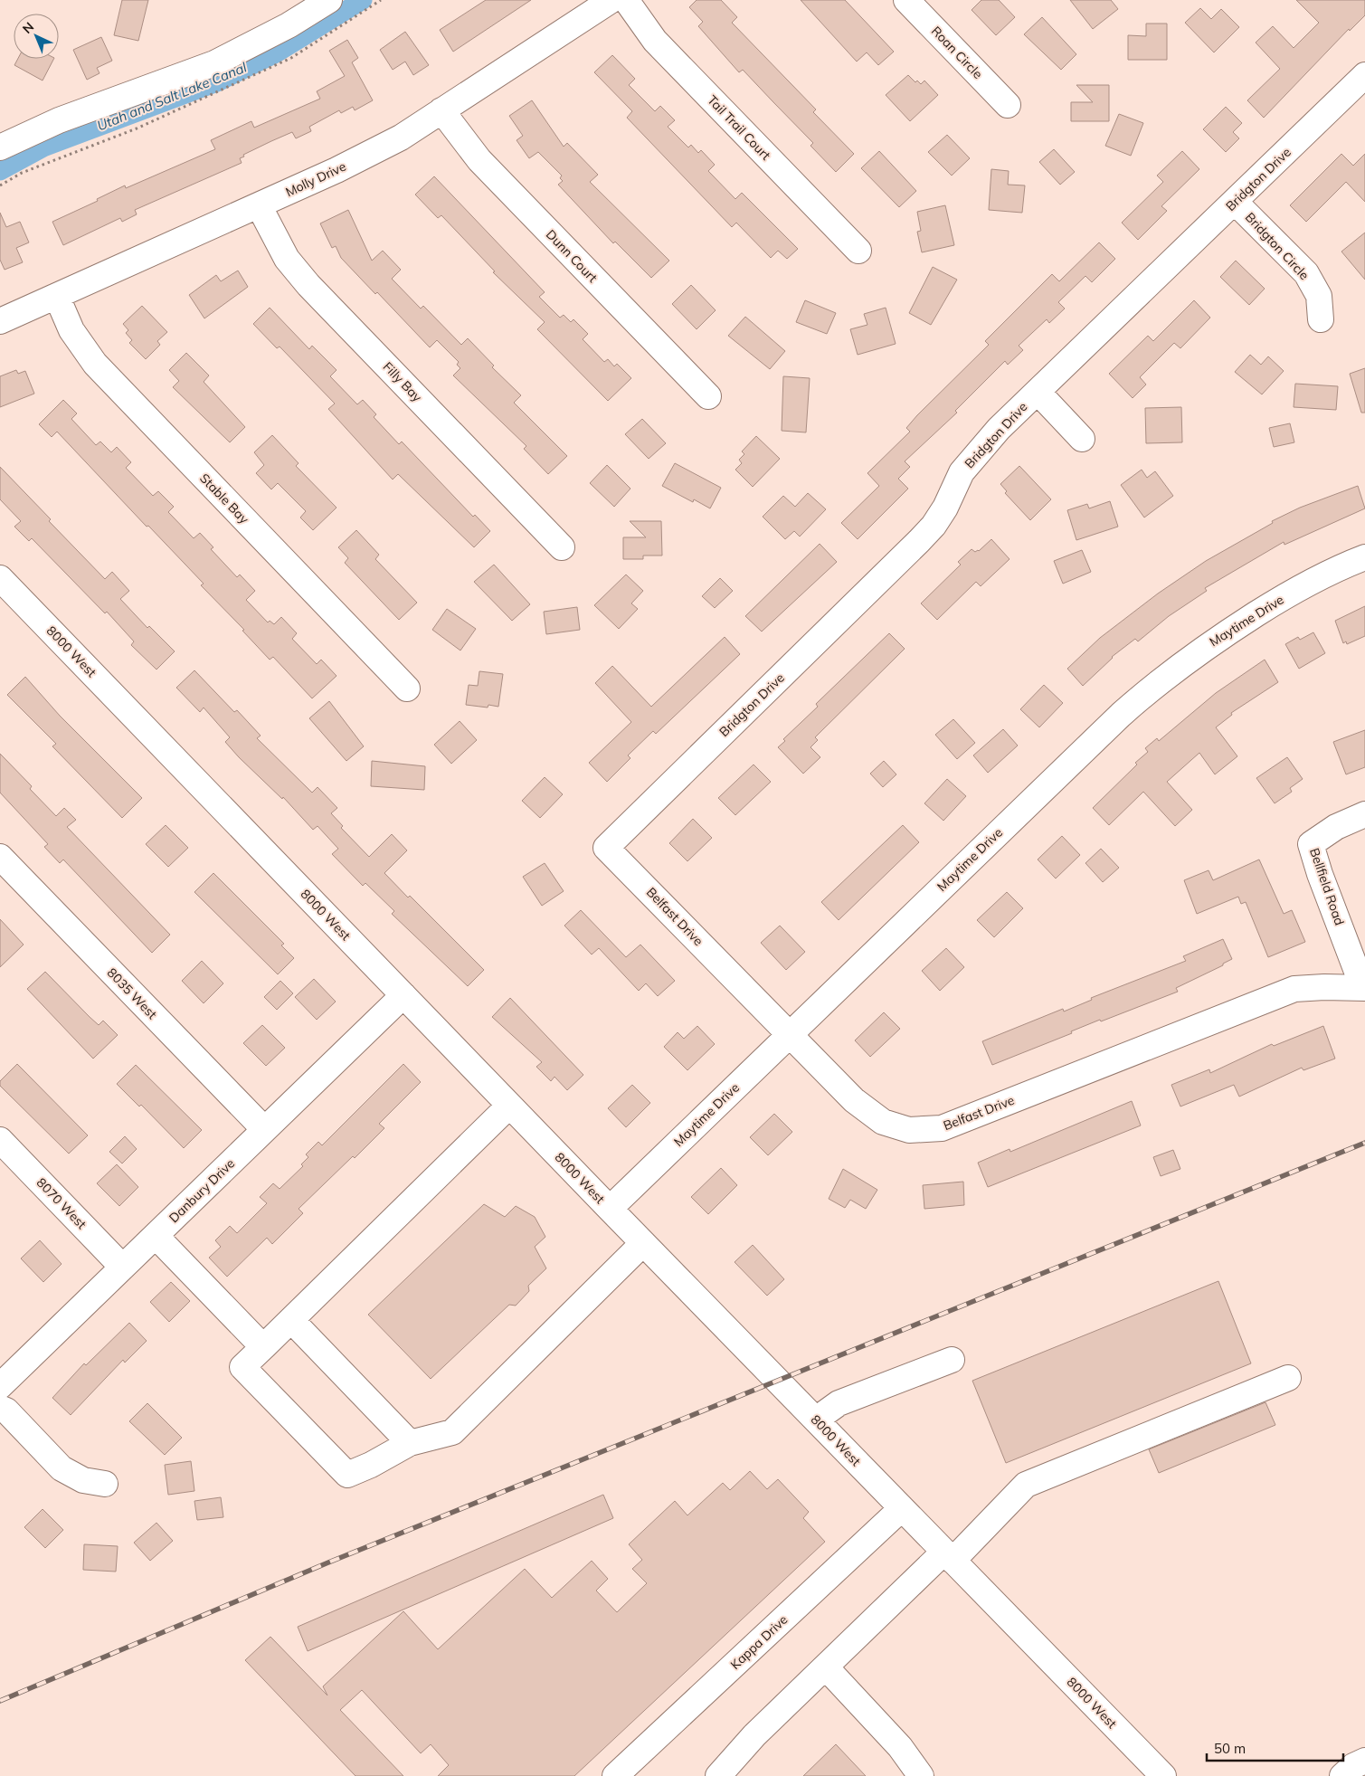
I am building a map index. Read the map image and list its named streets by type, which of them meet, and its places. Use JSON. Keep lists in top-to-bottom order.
{
  "streets": {
    "street": [
      "Roan Circle",
      "Tail Trail Court",
      "Molly Drive",
      "Bridgton Drive",
      "Bridgton Circle",
      "Dunn Court",
      "Filly Bay",
      "Stable Bay",
      "Maytime Drive",
      "8000 West",
      "Bellfield Road",
      "Belfast Drive",
      "8035 West",
      "Danbury Drive",
      "8070 West",
      "Kappa Drive"
    ]
  },
  "crossings": [
    ["Molly Drive", "Dunn Court"],
    ["Molly Drive", "Filly Bay"],
    ["Molly Drive", "Stable Bay"],
    ["Bridgton Drive", "Bridgton Circle"],
    ["Bridgton Drive", "Belfast Drive"],
    ["Maytime Drive", "8000 West"],
    ["Maytime Drive", "Belfast Drive"],
    ["8000 West", "Danbury Drive"],
    ["8000 West", "Kappa Drive"],
    ["Bellfield Road", "Belfast Drive"],
    ["8035 West", "Danbury Drive"],
    ["Danbury Drive", "8070 West"]
  ],
  "water": ["Utah and Salt Lake Canal"],
  "scale_bar": "50 m",
  "north": "top left"
}
